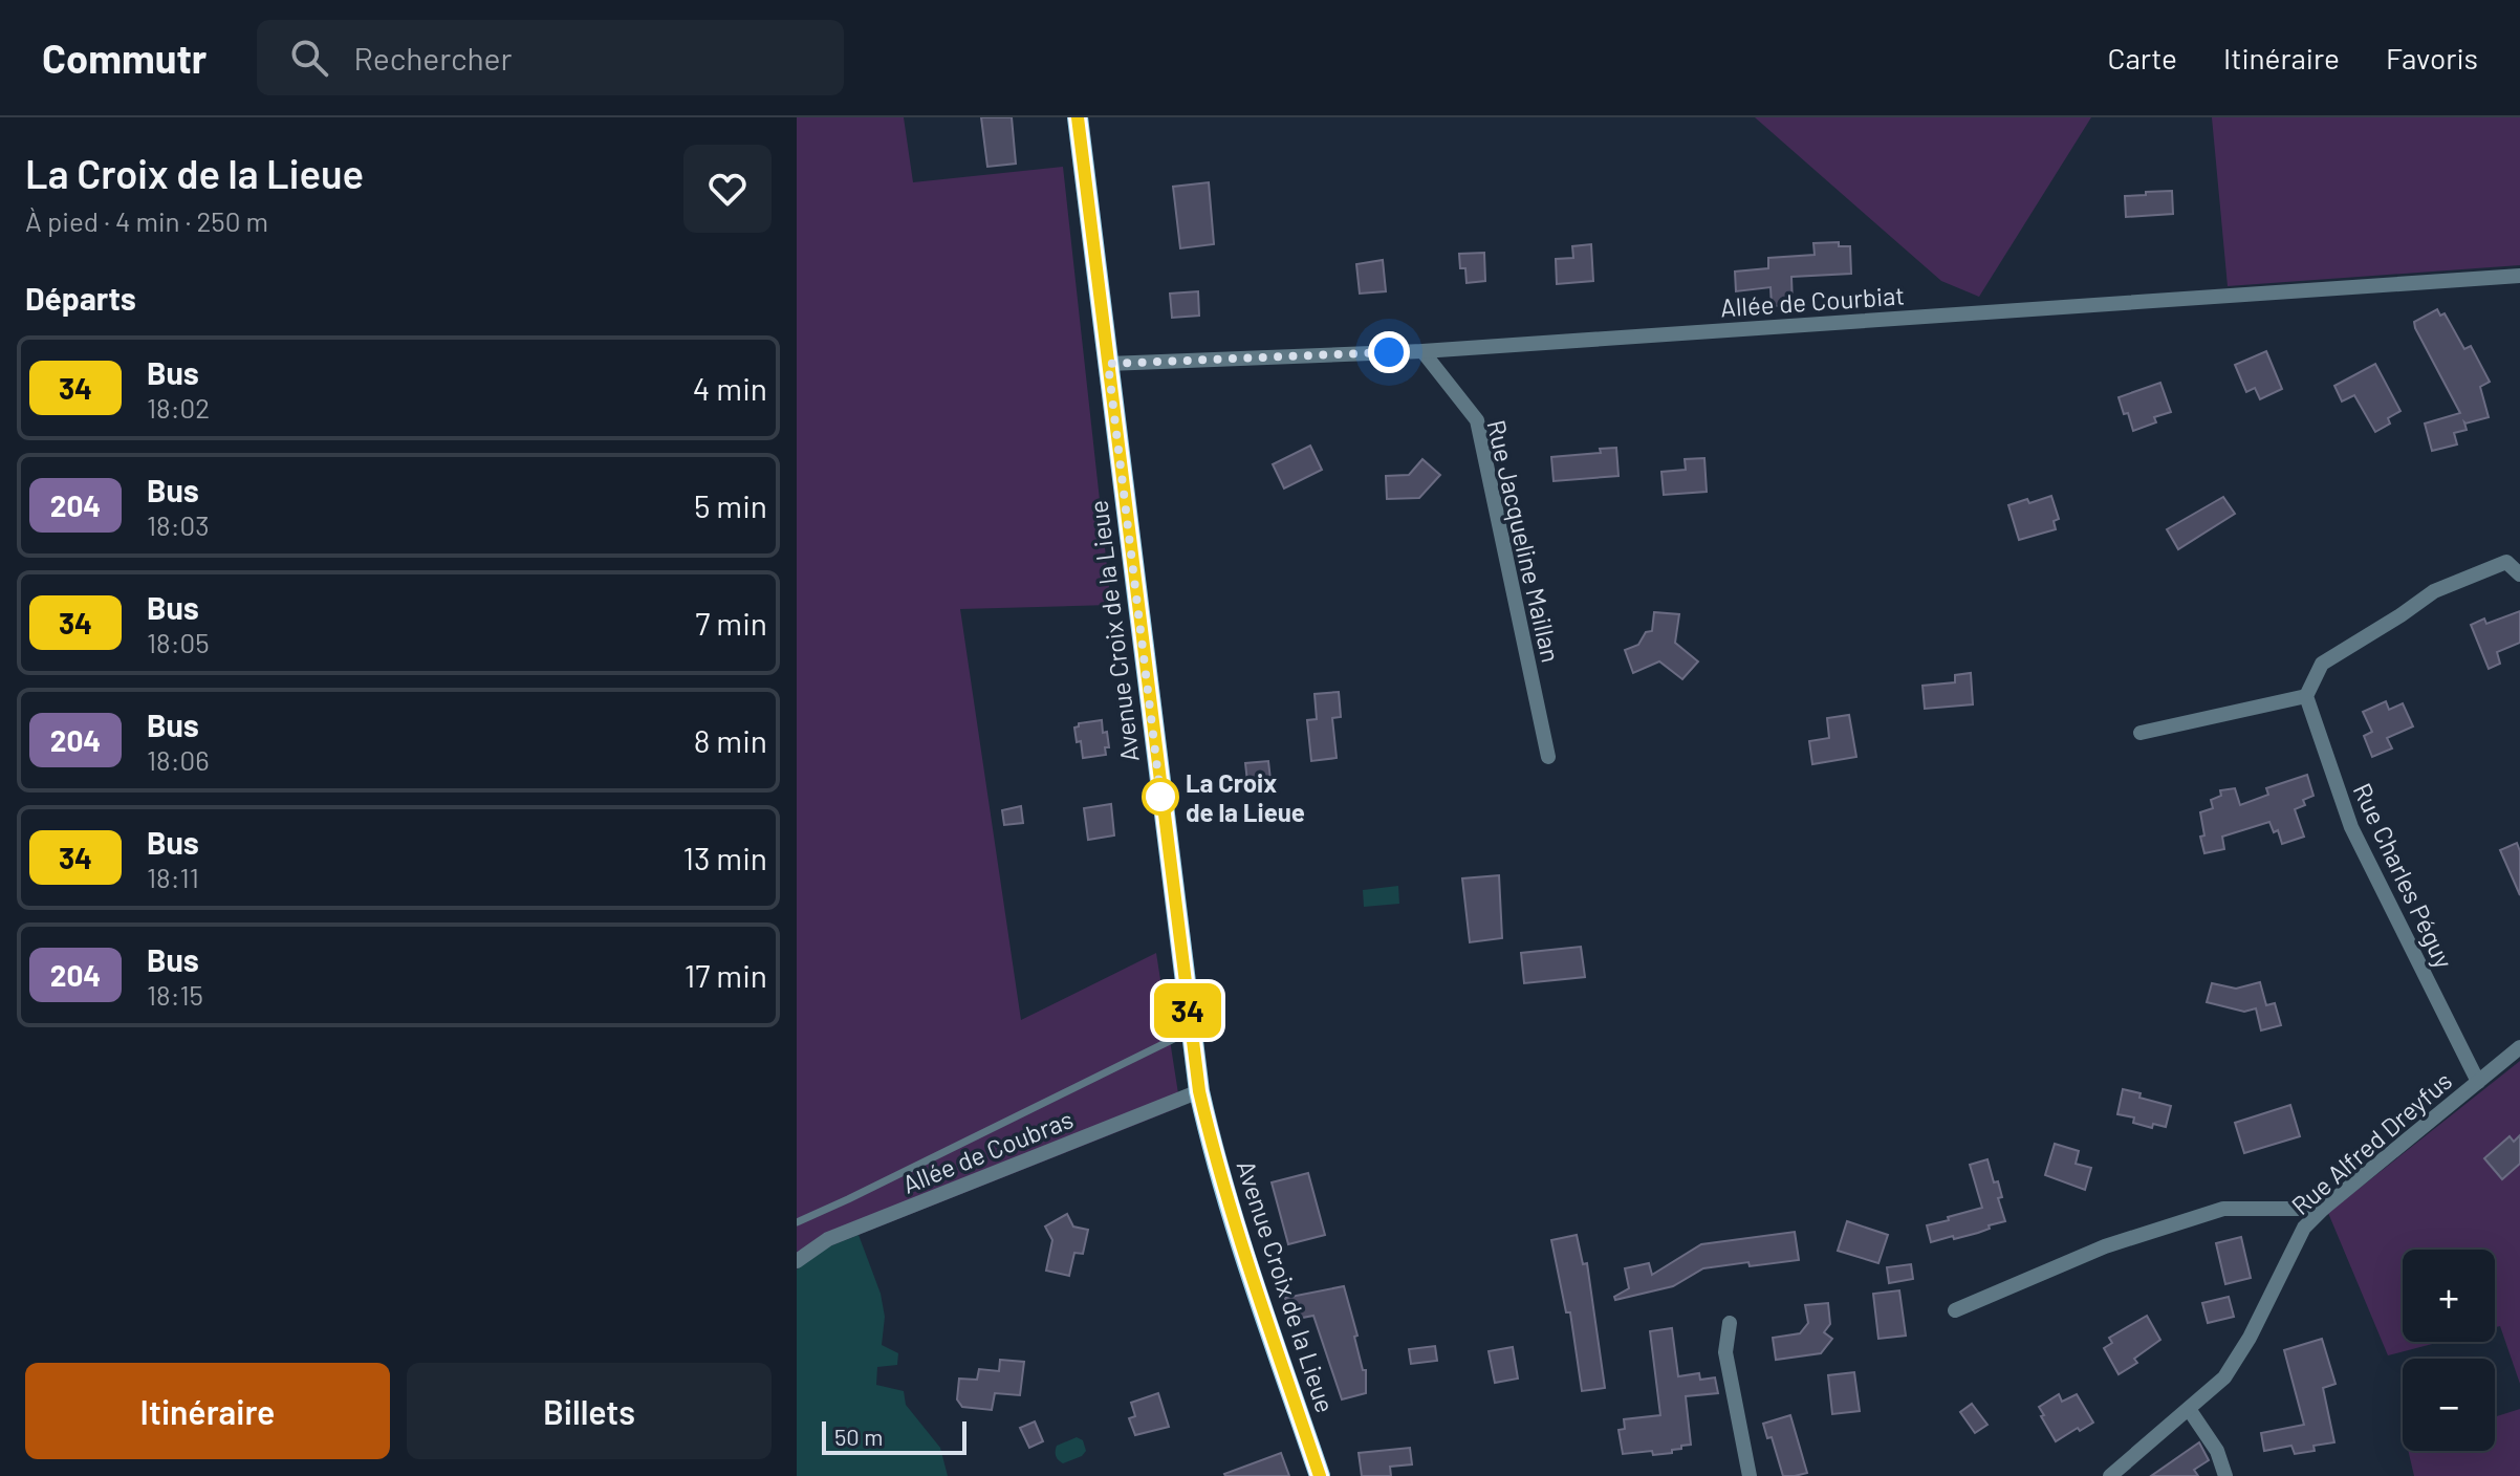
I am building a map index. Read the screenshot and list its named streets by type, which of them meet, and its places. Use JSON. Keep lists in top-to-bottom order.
{
  "streets": {
    "main road": ["Avenue Croix de la Lieue"],
    "street": [
      "Allée de Courbiat",
      "Rue Jacqueline Maillan",
      "Rue Charles Péguy",
      "Rue Alfred Dreyfus",
      "Allée de Coubras"
    ]
  },
  "crossings": [
    ["Allée de Courbiat", "Rue Jacqueline Maillan"],
    ["Allée de Courbiat", "Avenue Croix de la Lieue"],
    ["Avenue Croix de la Lieue", "Allée de Coubras"],
    ["Rue Charles Péguy", "Rue Alfred Dreyfus"]
  ],
  "places": ["La Croix de la Lieue"],
  "lines": ["bus line 34"],
  "scale_bar": "50 m",
  "page": {
    "header": "Commutr",
    "search": "Rechercher",
    "nav": ["Carte", "Itinéraire", "Favoris"],
    "heading": [
      ["La Croix de la Lieue", "À pied · 4 min · 250 m"],
      "Départs"
    ],
    "on_map": "34",
    "list": [
      {
        "mark": "34",
        "name": "Bus",
        "note": "18:02",
        "value": "4 min"
      },
      {
        "mark": "204",
        "name": "Bus",
        "note": "18:03",
        "value": "5 min"
      },
      {
        "mark": "34",
        "name": "Bus",
        "note": "18:05",
        "value": "7 min"
      },
      {
        "mark": "204",
        "name": "Bus",
        "note": "18:06",
        "value": "8 min"
      },
      {
        "mark": "34",
        "name": "Bus",
        "note": "18:11",
        "value": "13 min"
      },
      {
        "mark": "204",
        "name": "Bus",
        "note": "18:15",
        "value": "17 min"
      }
    ],
    "map_buttons": ["+", "−"],
    "buttons": ["Itinéraire", "Billets"],
    "scale": "50 m"
  }
}
